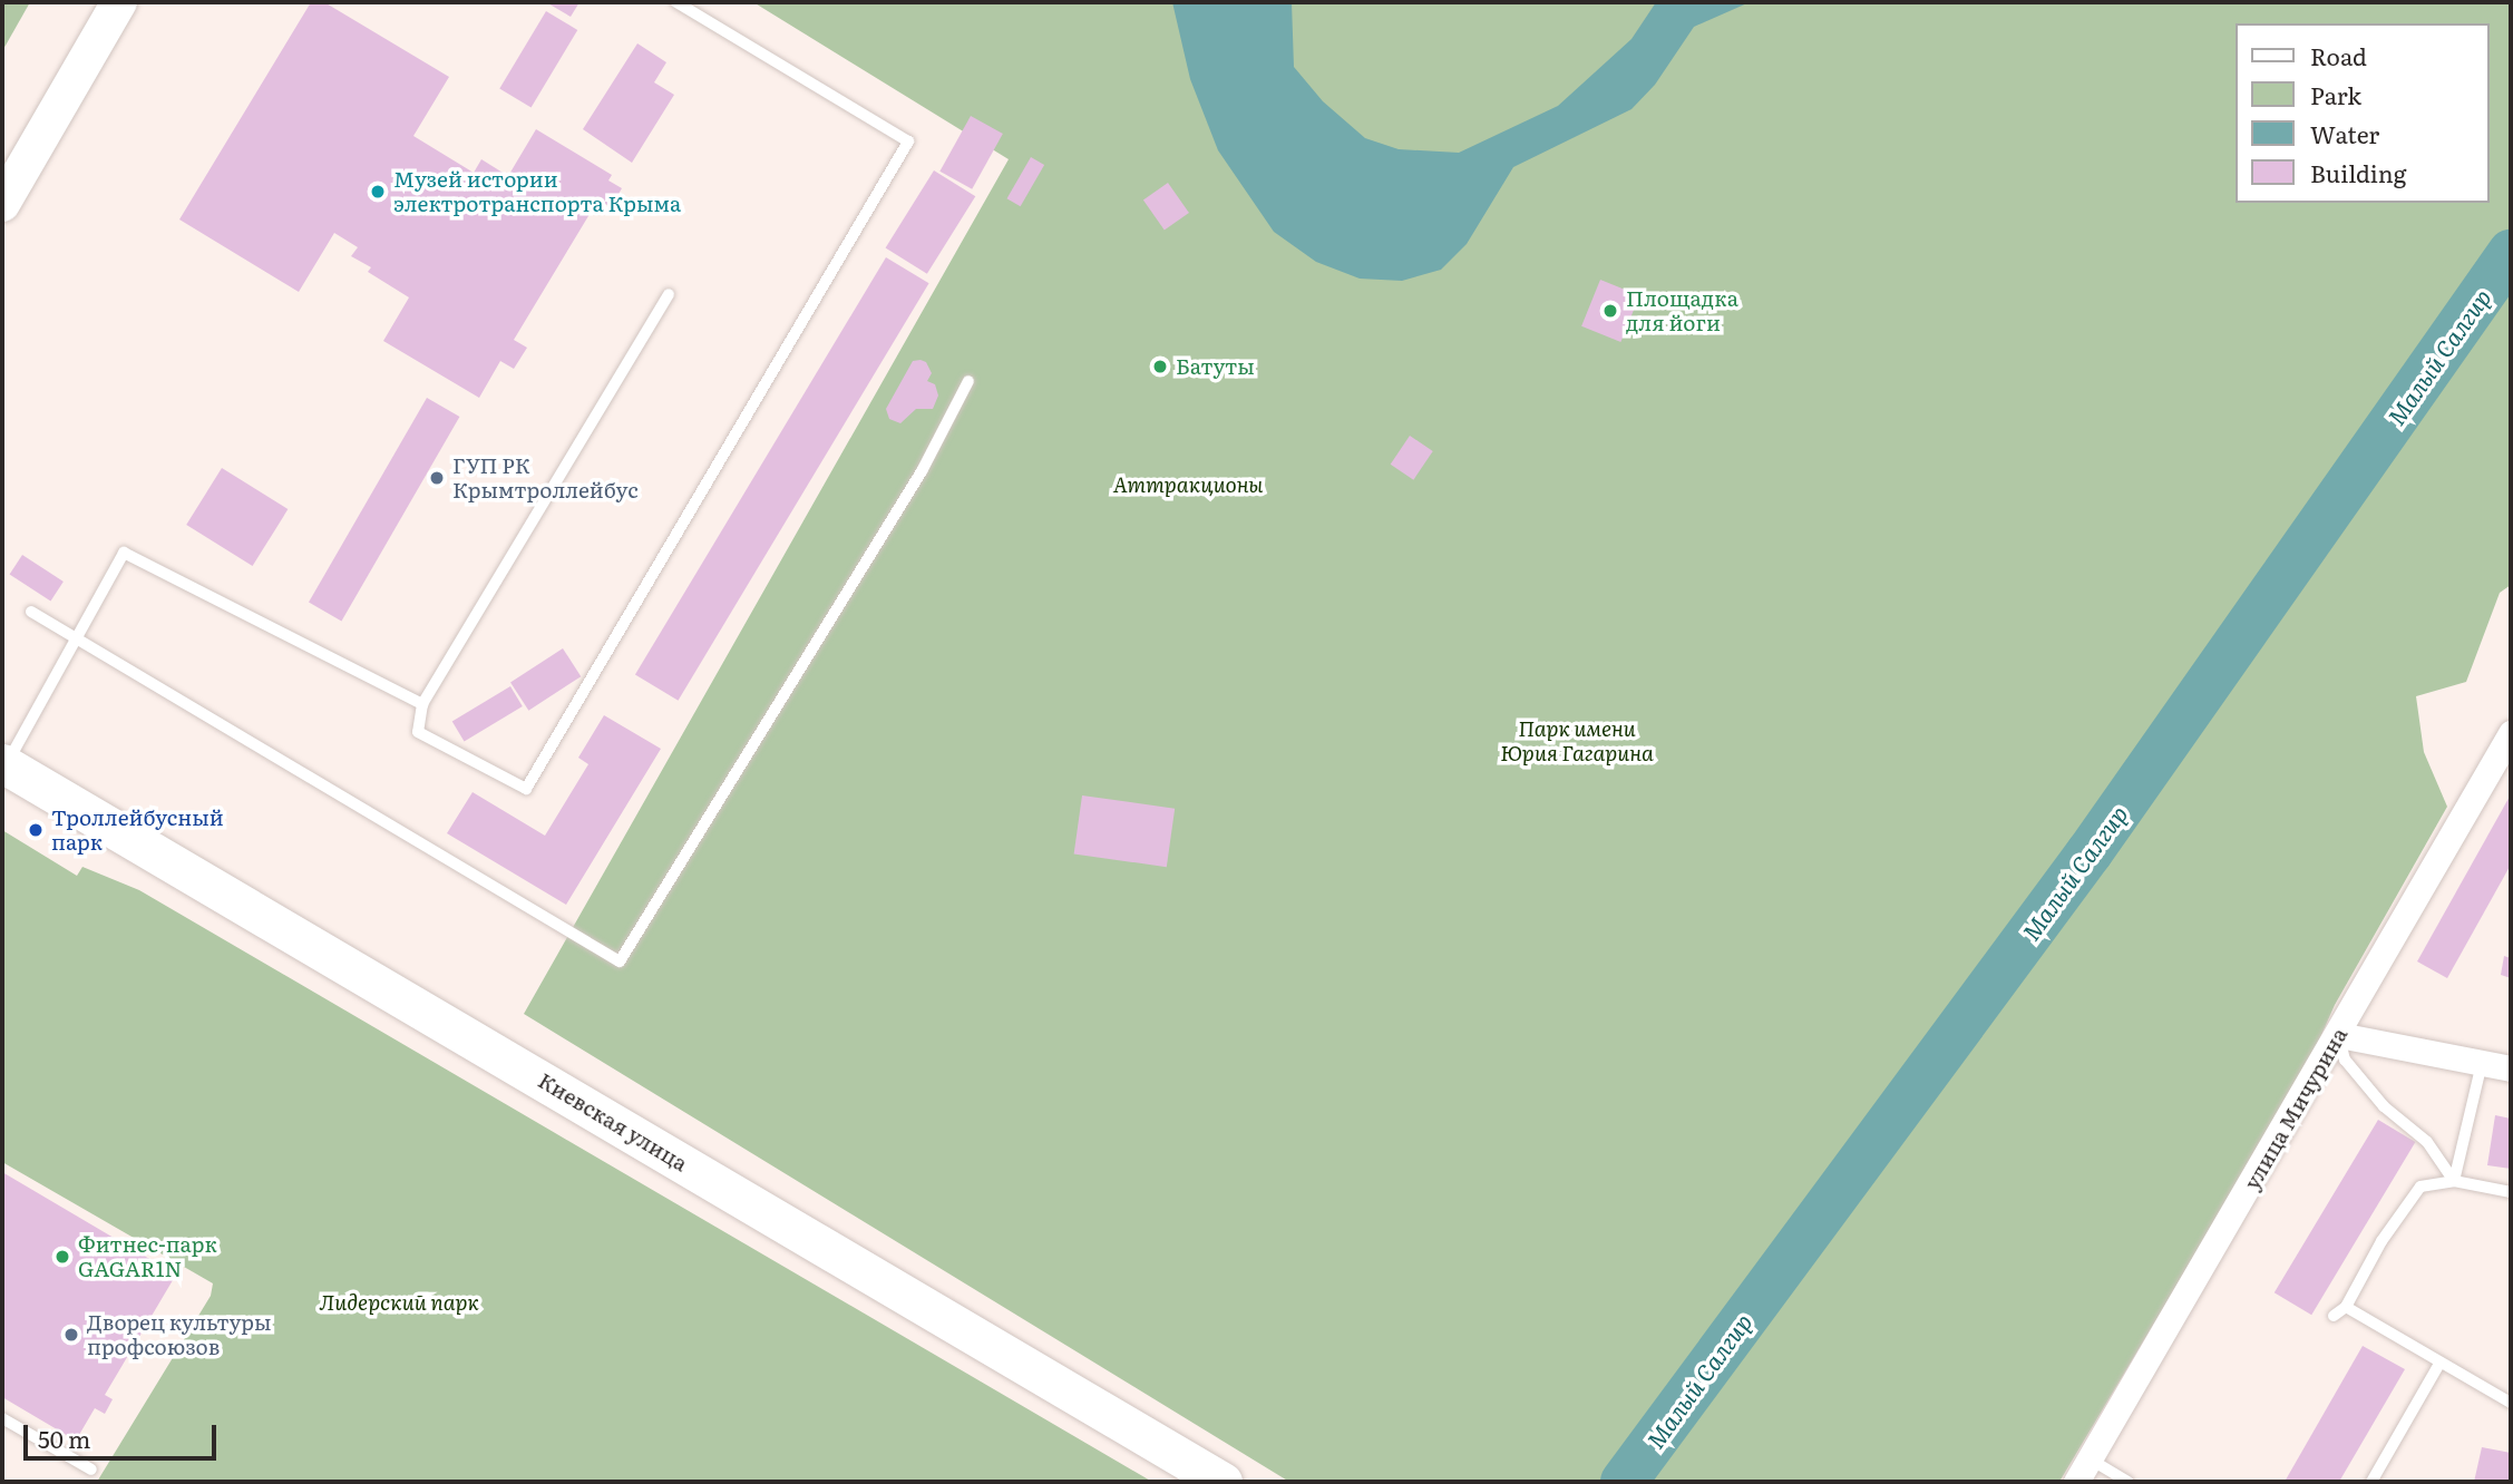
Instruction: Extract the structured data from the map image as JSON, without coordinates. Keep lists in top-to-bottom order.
{
  "streets": {
    "main road": ["Киевская улица"],
    "street": ["улица Мичурина"]
  },
  "water": ["Малый Салгир"],
  "parks": ["Аттракционы", "Парк имени Юрия Гагарина", "Лидерский парк"],
  "places": [
    "Музей истории электротранспорта Крыма",
    "Площадка для йоги",
    "Батуты",
    "ГУП РК Крымтроллейбус",
    "Троллейбусный парк",
    "Фитнес-парк GAGAR1N",
    "Дворец культуры профсоюзов"
  ],
  "legend": [
    "Road",
    "Park",
    "Water",
    "Building"
  ],
  "scale_bar": "50 m"
}
